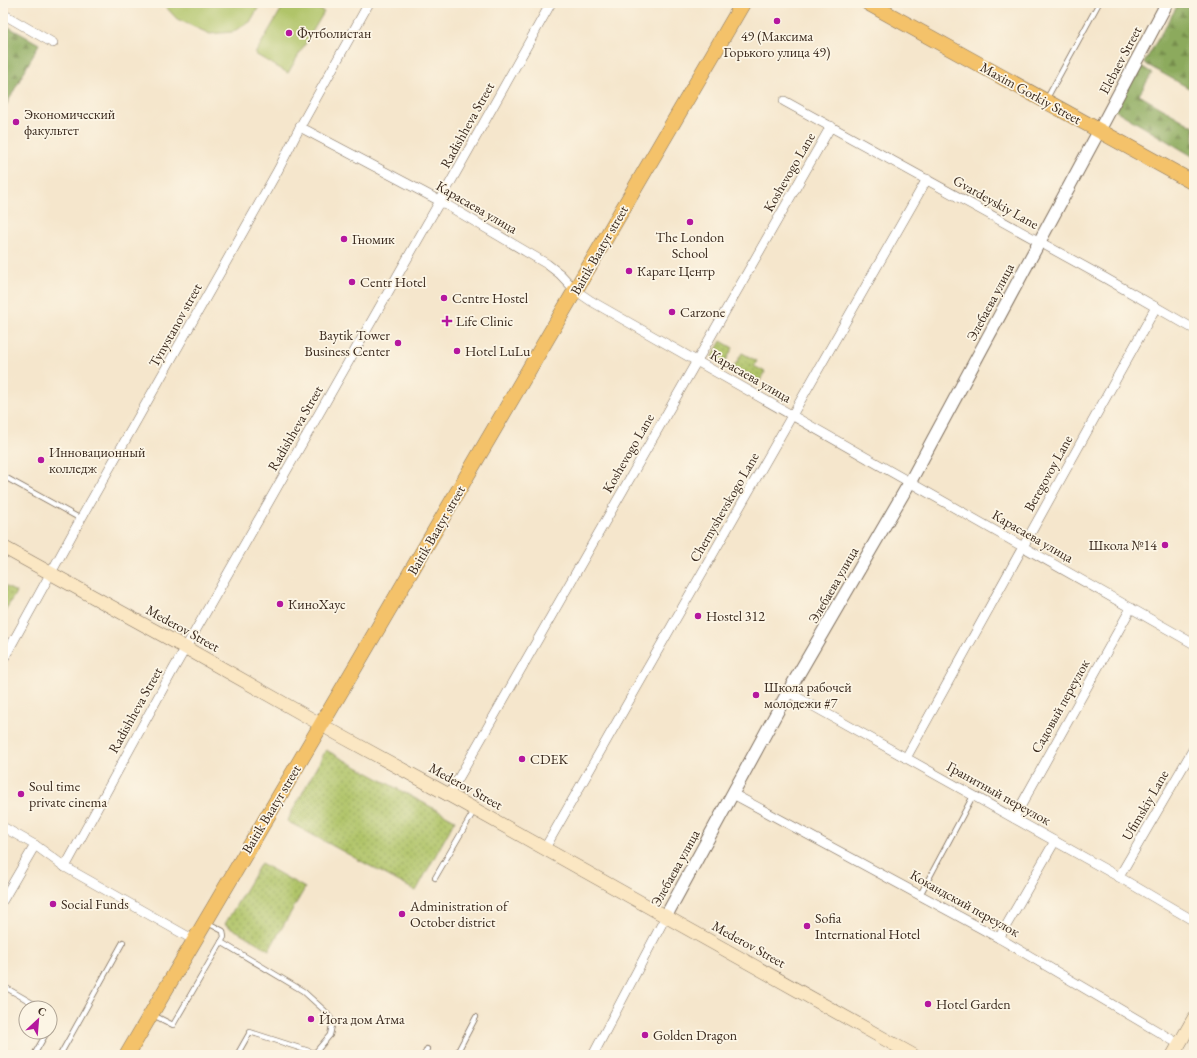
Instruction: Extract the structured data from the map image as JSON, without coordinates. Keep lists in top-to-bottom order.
{
  "streets": {
    "main road": ["Maxim Gorkiy Street", "Baitik Baatyr street", "Mederov Street"],
    "street": [
      "Elebaev Street",
      "Radishheva Street",
      "Koshevogo Lane",
      "Gvardeyskiy Lane",
      "Карасаева улица",
      "Элебаева улица",
      "Tynystanov street",
      "Beregovoy Lane",
      "Chernyshevskogo Lane",
      "Садовый переулок",
      "Гранитный переулок",
      "Ufimskiy Lane",
      "Кокандский переулок"
    ]
  },
  "crossings": [
    ["Elebaev Street", "Maxim Gorkiy Street"],
    ["Elebaev Street", "Элебаева улица"],
    ["Maxim Gorkiy Street", "Элебаева улица"],
    ["Radishheva Street", "Карасаева улица"],
    ["Radishheva Street", "Mederov Street"],
    ["Koshevogo Lane", "Gvardeyskiy Lane"],
    ["Koshevogo Lane", "Карасаева улица"],
    ["Koshevogo Lane", "Mederov Street"],
    ["Gvardeyskiy Lane", "Элебаева улица"],
    ["Gvardeyskiy Lane", "Beregovoy Lane"],
    ["Gvardeyskiy Lane", "Chernyshevskogo Lane"],
    ["Карасаева улица", "Baitik Baatyr street"],
    ["Карасаева улица", "Элебаева улица"],
    ["Карасаева улица", "Tynystanov street"],
    ["Карасаева улица", "Beregovoy Lane"],
    ["Карасаева улица", "Chernyshevskogo Lane"],
    ["Карасаева улица", "Садовый переулок"],
    ["Baitik Baatyr street", "Mederov Street"],
    ["Элебаева улица", "Mederov Street"],
    ["Элебаева улица", "Гранитный переулок"],
    ["Элебаева улица", "Кокандский переулок"],
    ["Tynystanov street", "Mederov Street"],
    ["Beregovoy Lane", "Гранитный переулок"],
    ["Chernyshevskogo Lane", "Mederov Street"],
    ["Садовый переулок", "Гранитный переулок"],
    ["Гранитный переулок", "Ufimskiy Lane"]
  ],
  "places": {
    "other": [
      "49 (Максима Горького улица 49)",
      "Футболистан",
      "Экономический факультет",
      "The London School",
      "Гномик",
      "Карате Центр",
      "Centr Hotel",
      "Centre Hostel",
      "Carzone",
      "Baytik Tower Business Center",
      "Hotel LuLu",
      "Инновационный колледж",
      "Школа №14",
      "КиноХаус",
      "Hostel 312",
      "Школа рабочей молодежи #7",
      "CDEK",
      "Soul time private cinema",
      "Social Funds",
      "Administration of October district",
      "Sofia International Hotel",
      "Hotel Garden",
      "Йога дом Атма",
      "Golden Dragon"
    ],
    "health": ["Life Clinic"]
  },
  "north": "top right"
}
